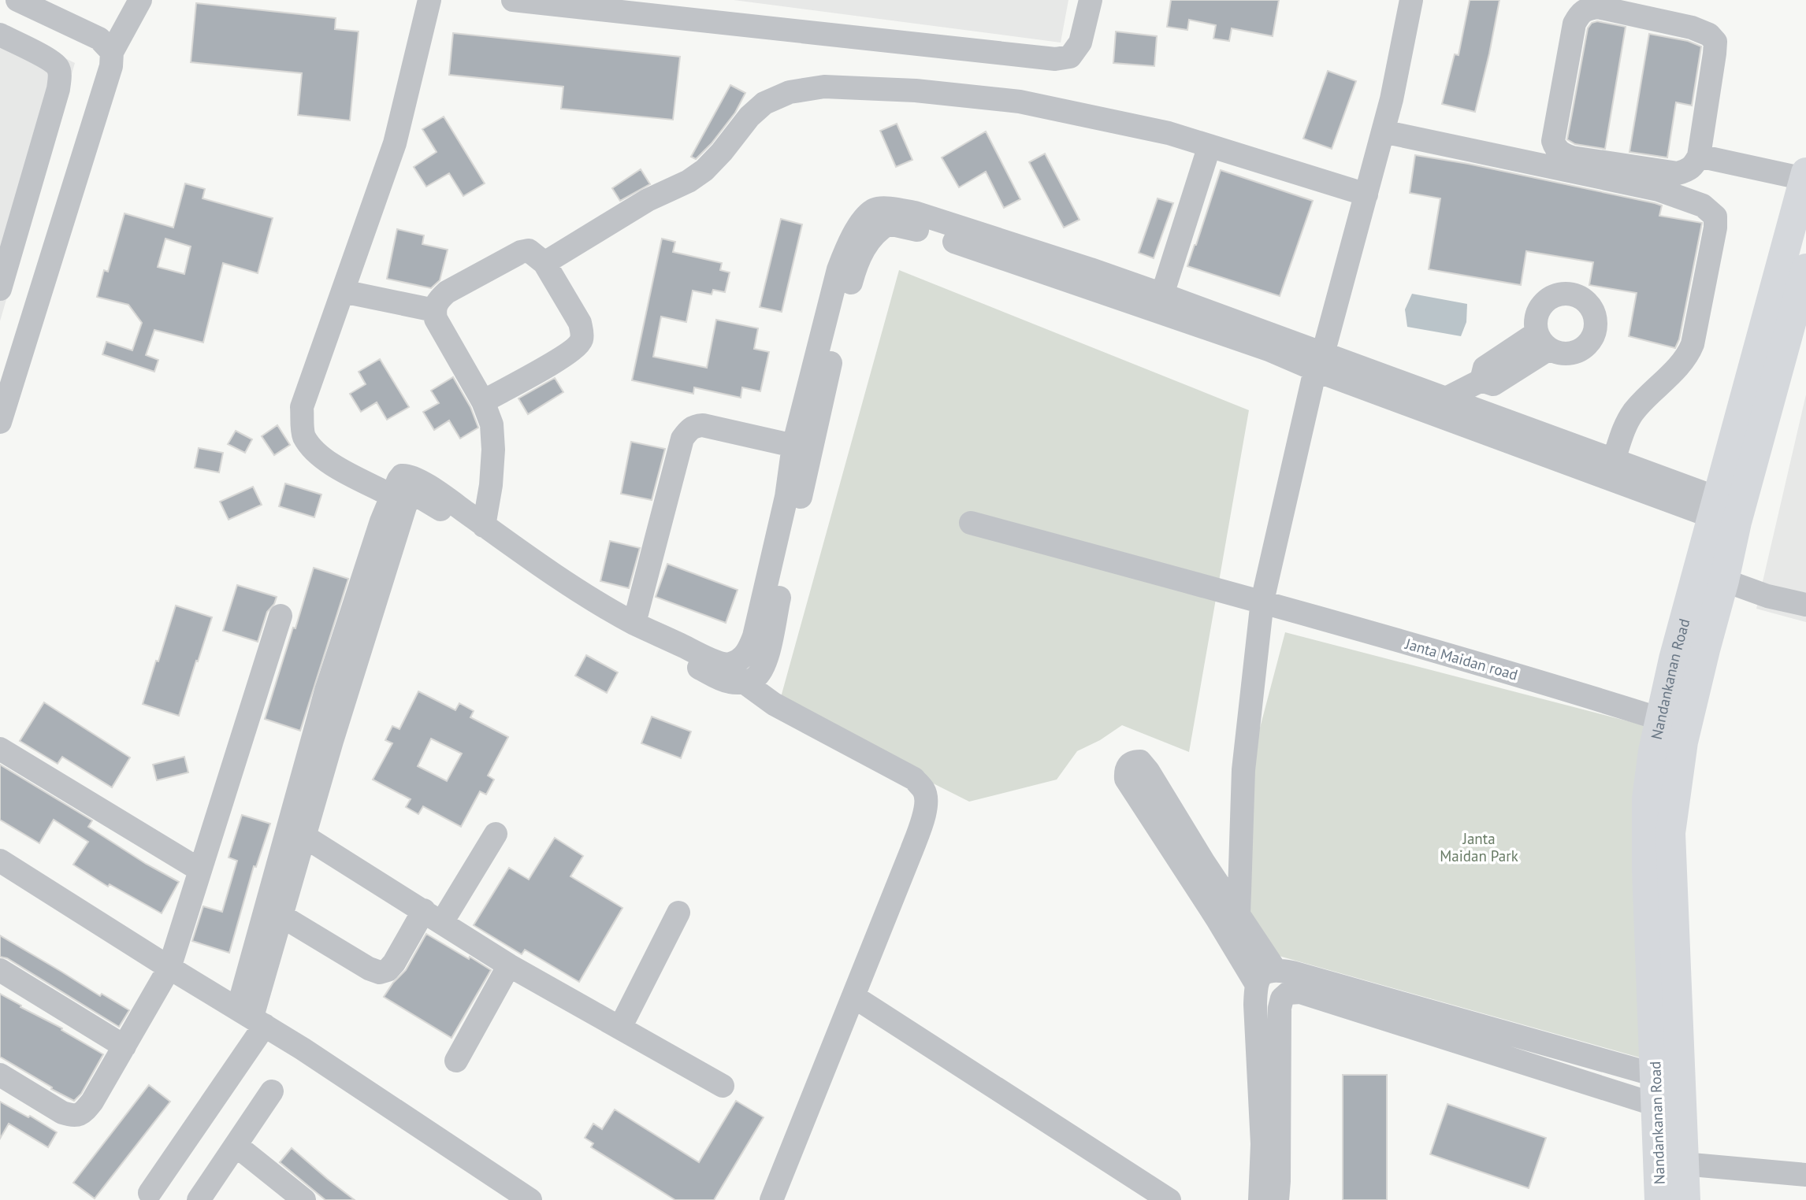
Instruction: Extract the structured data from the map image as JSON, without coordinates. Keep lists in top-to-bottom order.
{
  "streets": {
    "main road": ["Nandankanan Road"],
    "street": ["Janta Maidan road"]
  },
  "crossings": [
    ["Janta Maidan road", "Nandankanan Road"]
  ],
  "parks": ["Janta Maidan Park"]
}
